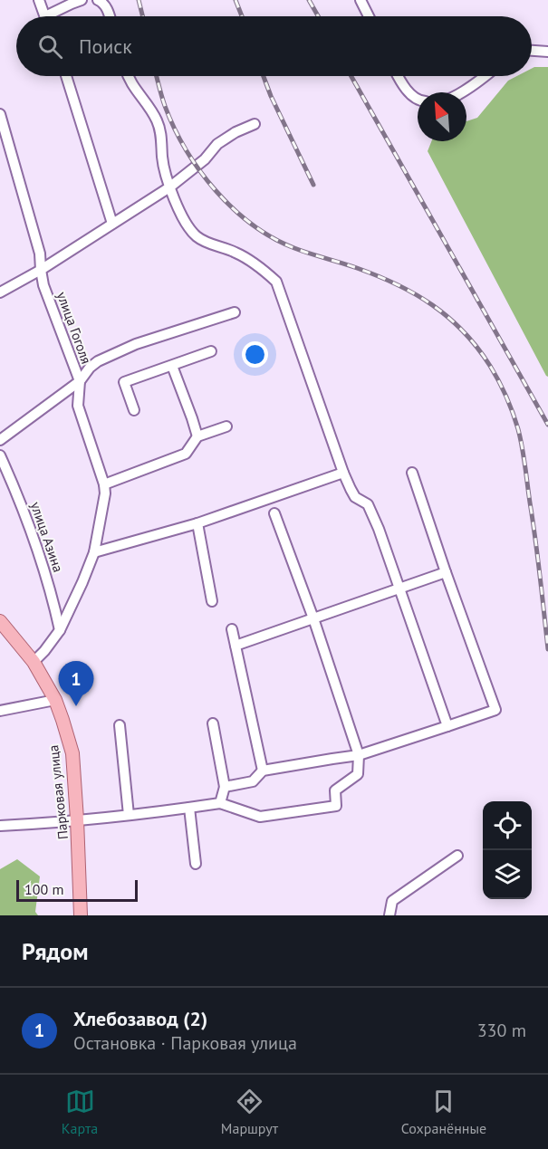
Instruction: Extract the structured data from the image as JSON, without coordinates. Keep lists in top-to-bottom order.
{
  "streets": {
    "main road": ["Парковая улица"],
    "street": ["улица Гоголя", "улица Азина"]
  },
  "crossings": [
    ["улица Гоголя", "улица Азина"],
    ["улица Гоголя", "Парковая улица"]
  ],
  "scale_bar": "100 m",
  "north": "top left",
  "page": {
    "search": "Поиск",
    "pins": "1",
    "scale": "100 m",
    "heading": "Рядом",
    "list": [
      {
        "mark": "1",
        "name": "Хлебозавод (2)",
        "note": "Остановка · Парковая улица",
        "value": "330 m"
      }
    ],
    "nav": ["Карта", "Маршрут", "Сохранённые"]
  }
}
